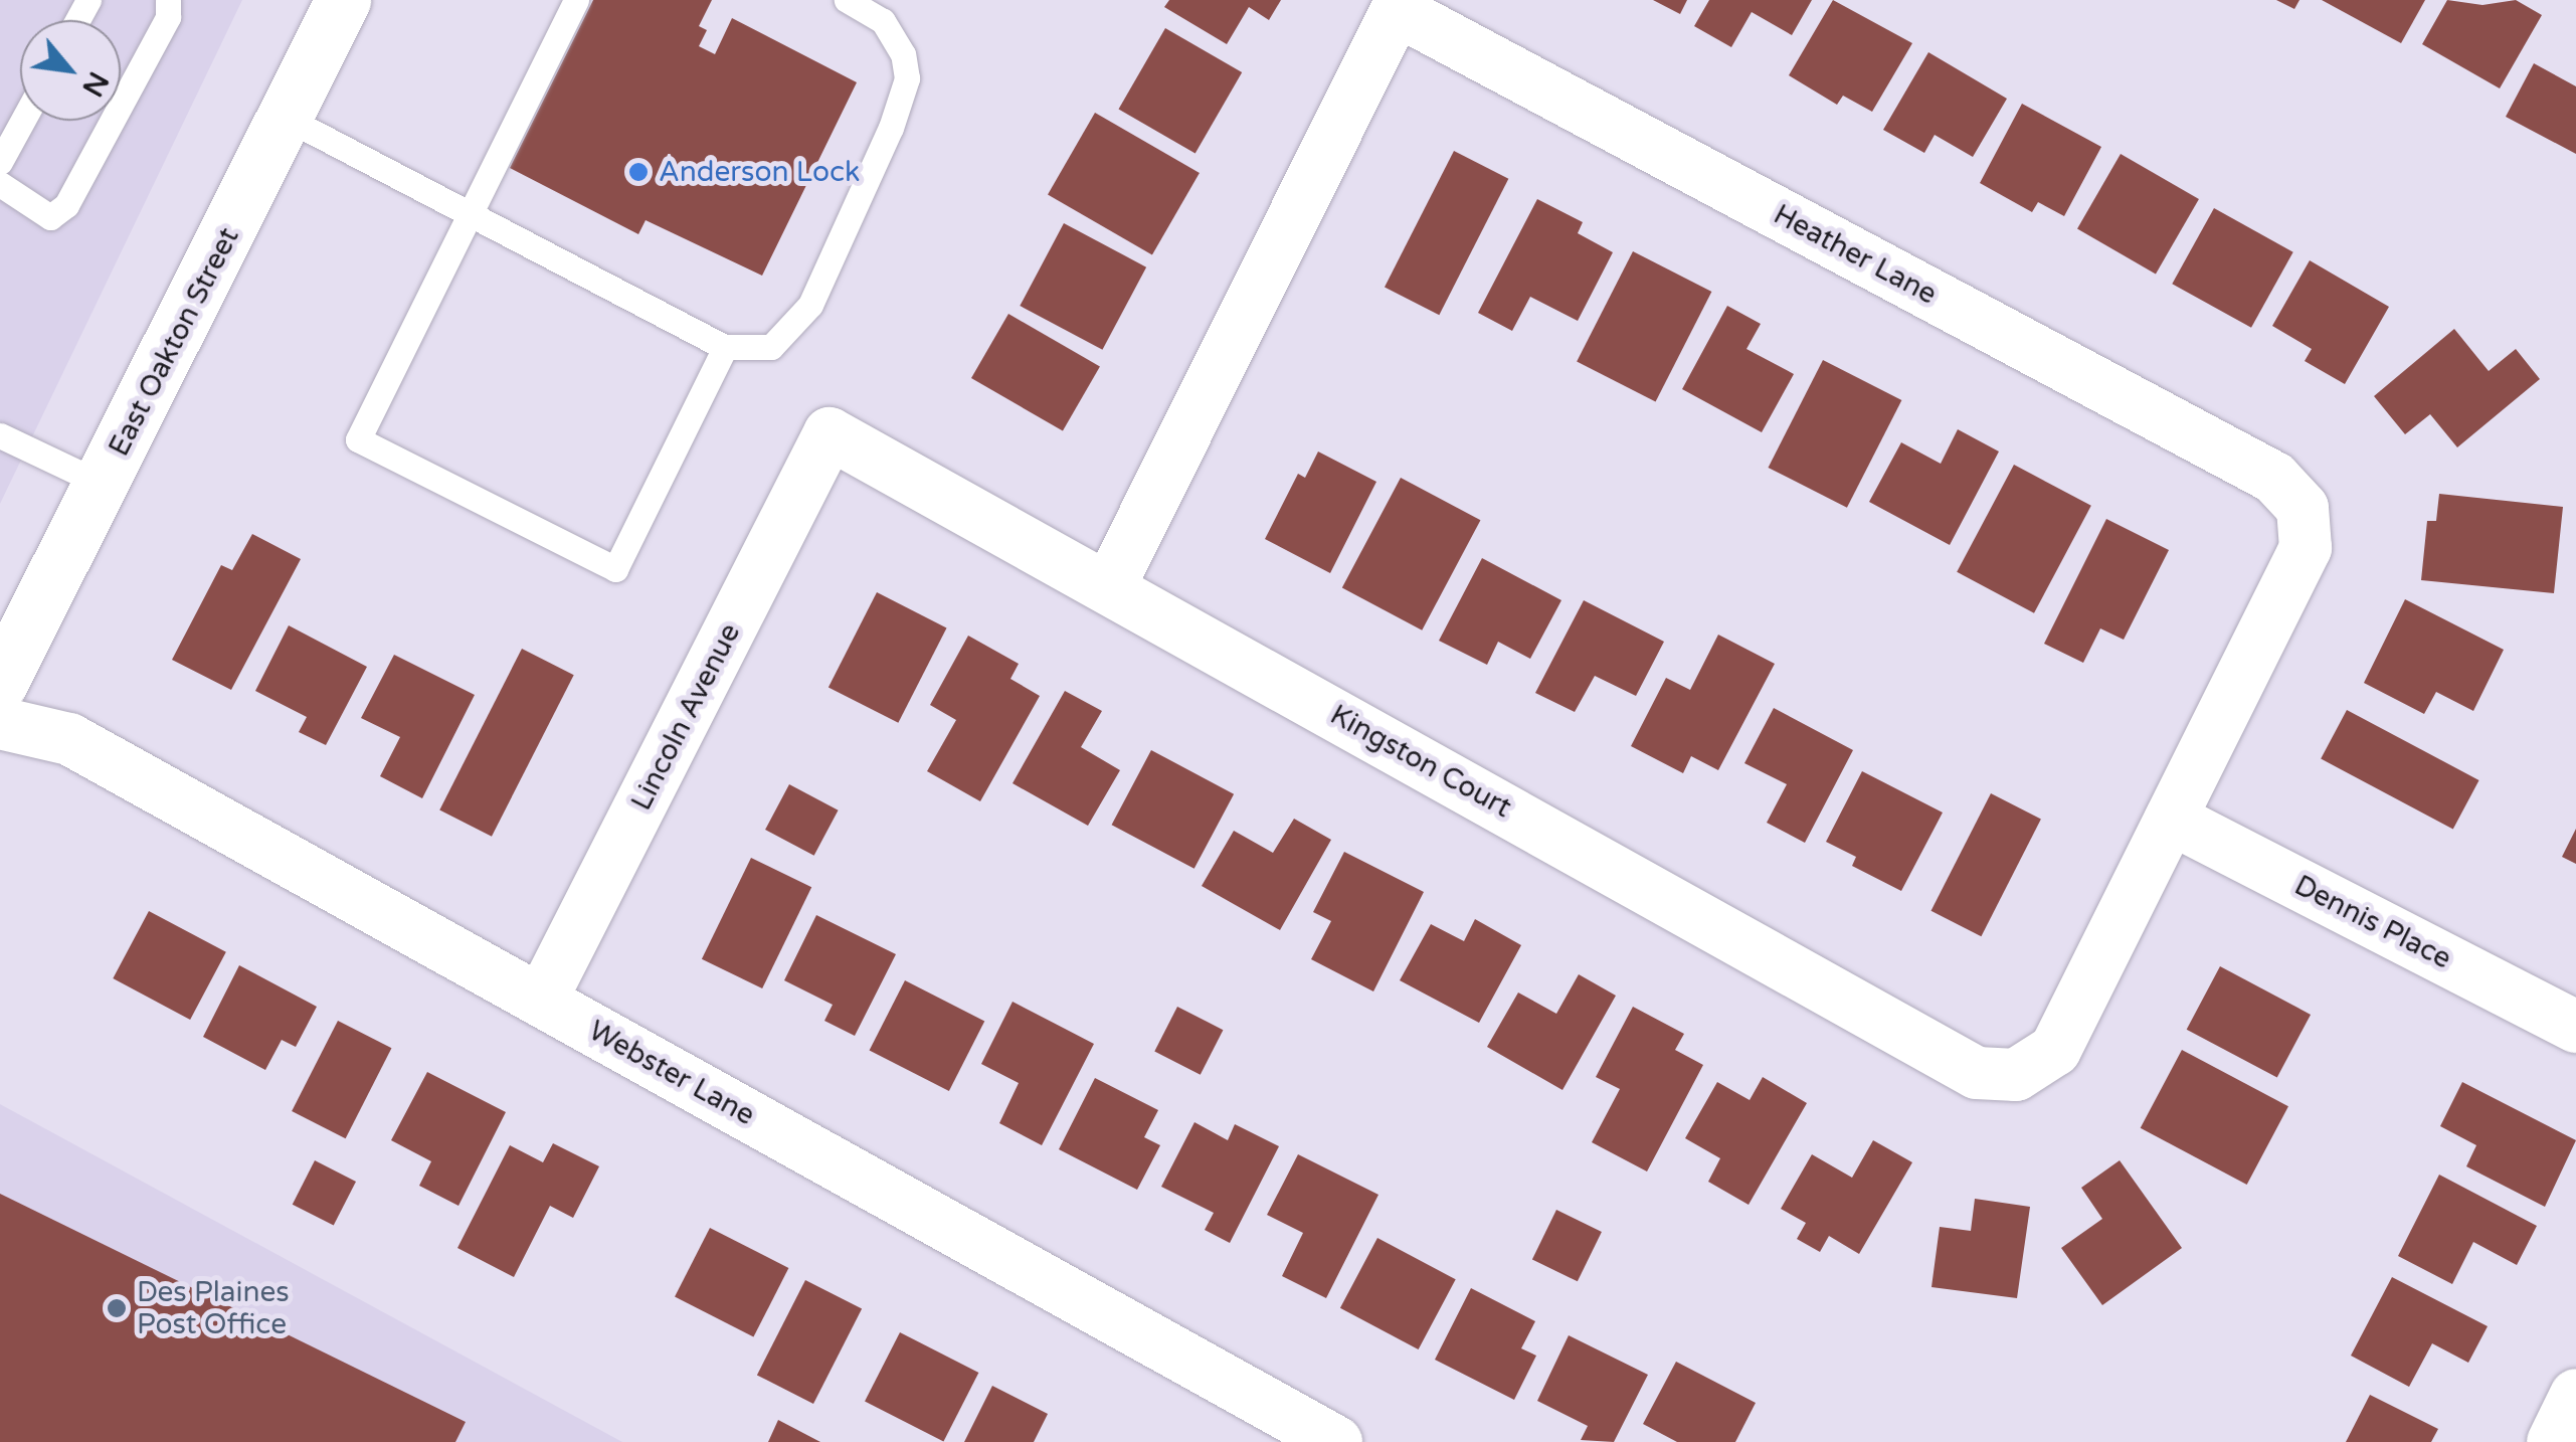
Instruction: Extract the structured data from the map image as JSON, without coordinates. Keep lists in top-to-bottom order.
{
  "streets": {
    "main road": ["East Oakton Street"],
    "street": [
      "Heather Lane",
      "Lincoln Avenue",
      "Kingston Court",
      "Dennis Place",
      "Webster Lane"
    ]
  },
  "crossings": [
    ["Heather Lane", "Kingston Court"],
    ["Heather Lane", "Dennis Place"],
    ["Lincoln Avenue", "Kingston Court"],
    ["Lincoln Avenue", "Webster Lane"]
  ],
  "places": ["Anderson Lock", "Des Plaines Post Office"],
  "north": "bottom right"
}
